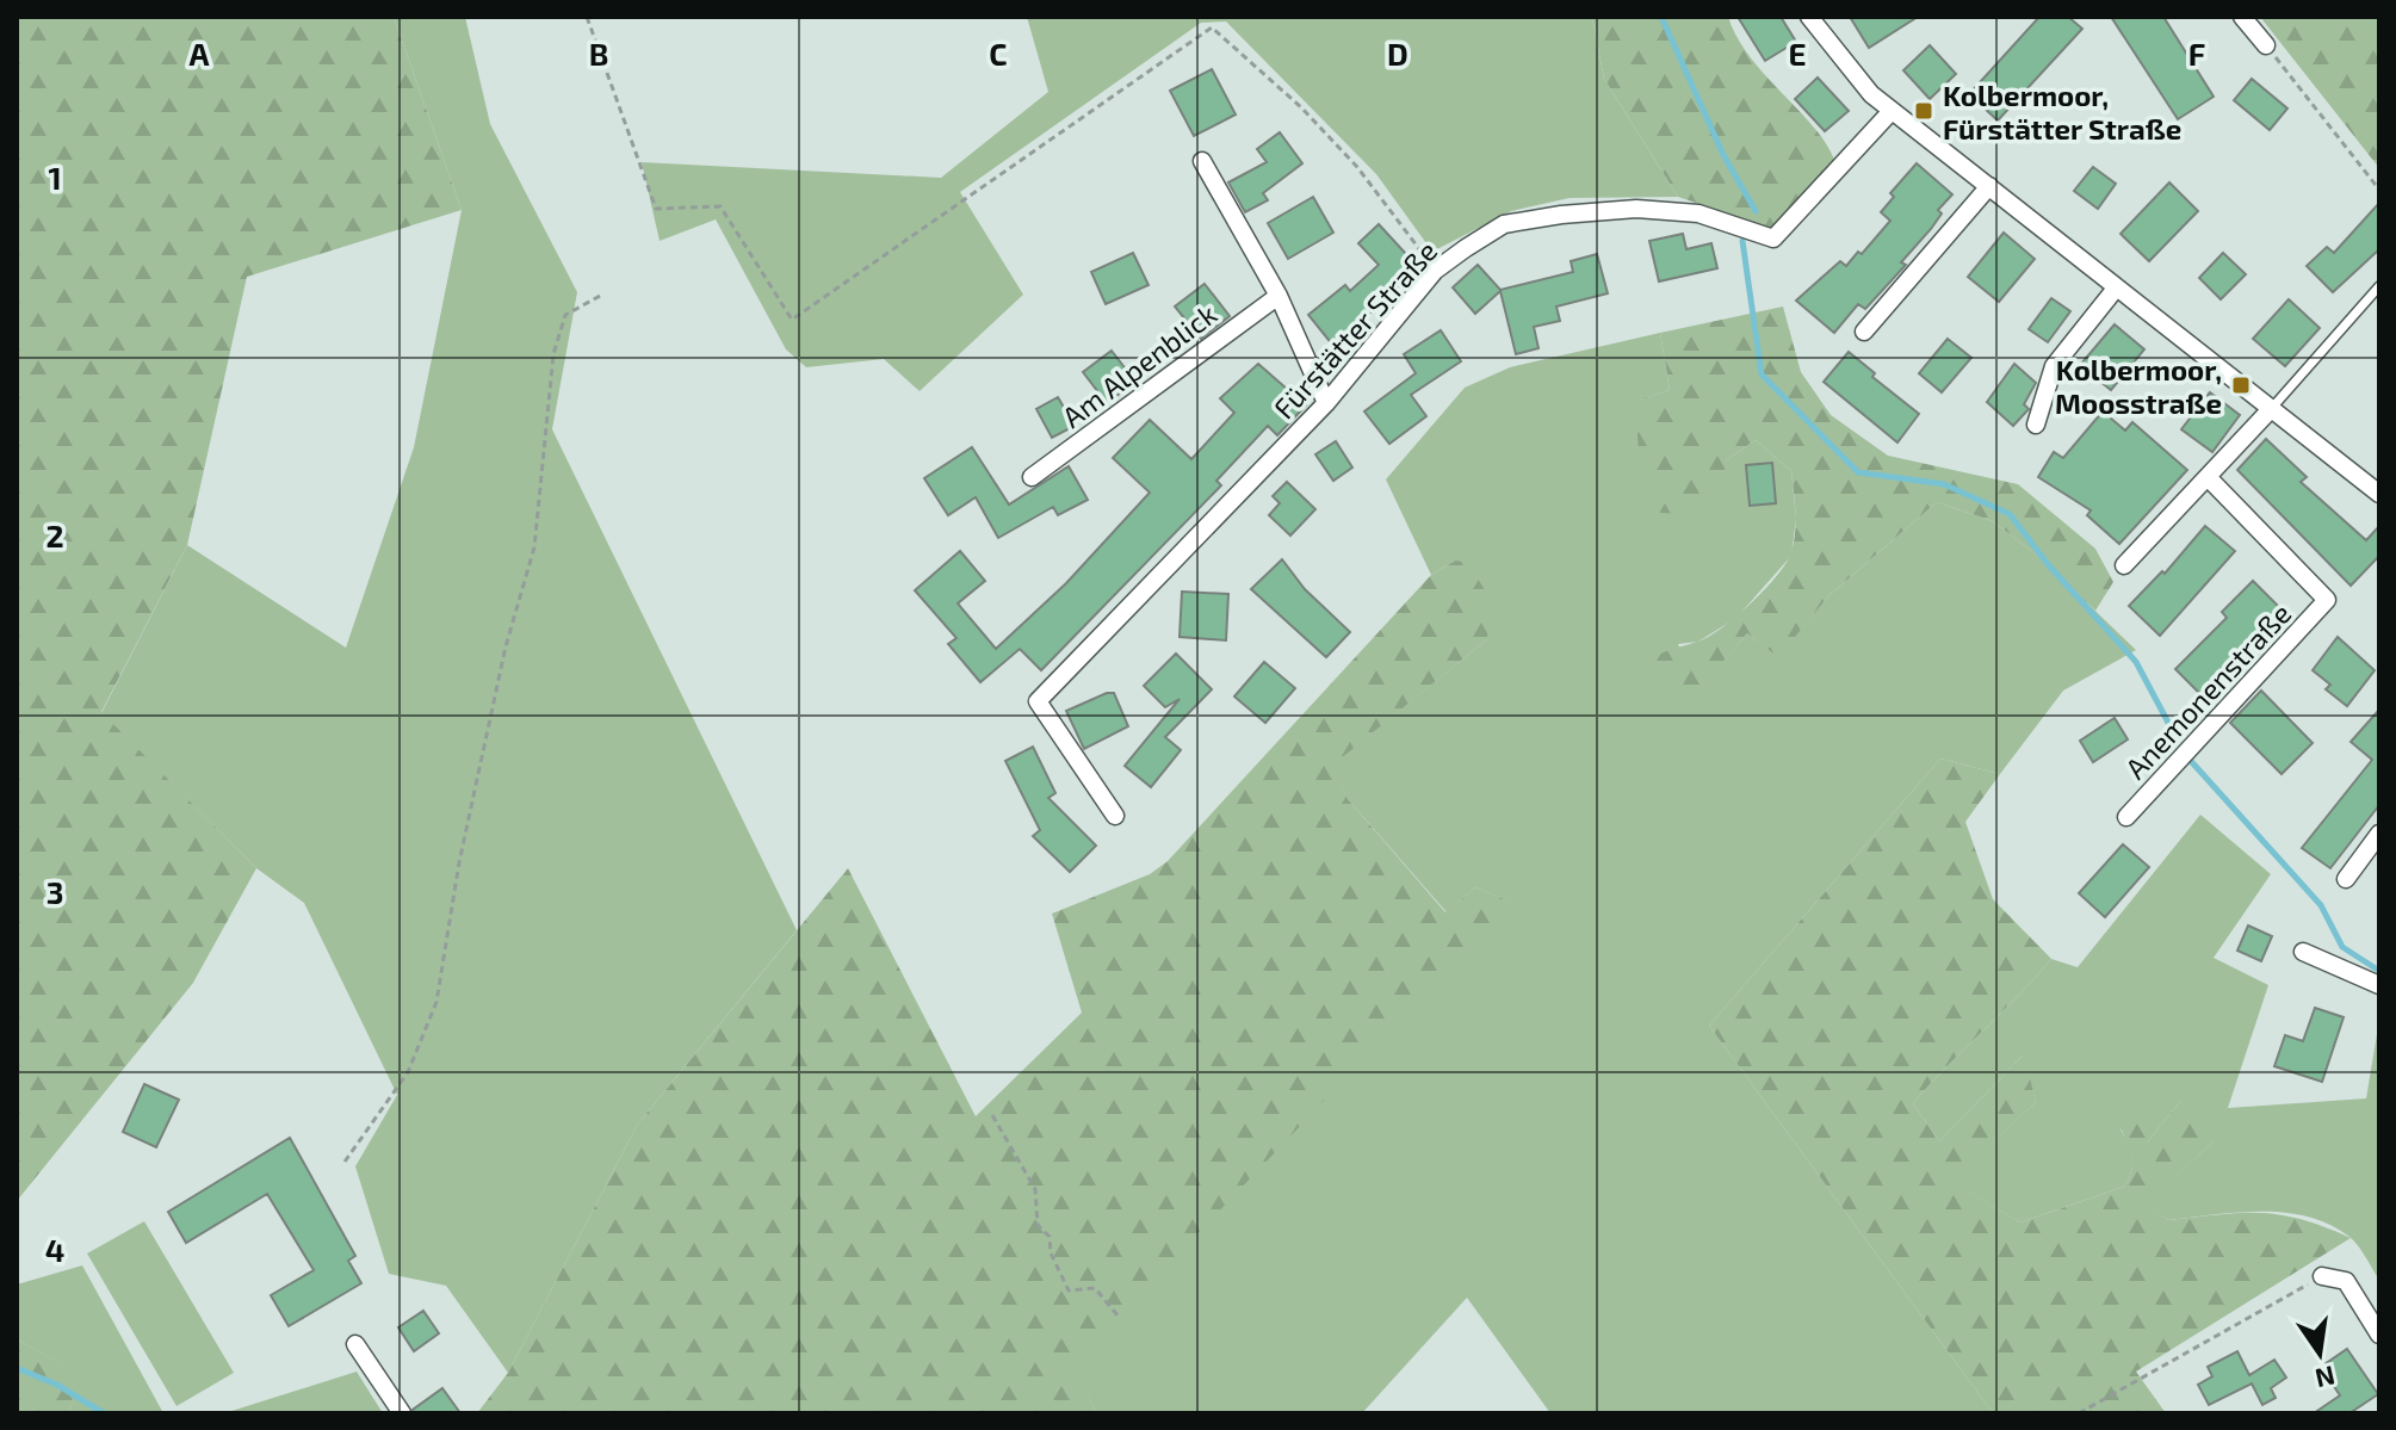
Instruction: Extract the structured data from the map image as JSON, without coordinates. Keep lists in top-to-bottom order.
{
  "streets": {
    "street": ["Fürstätter Straße", "Am Alpenblick", "Anemonenstraße"]
  },
  "places": {
    "transit": ["Kolbermoor, Fürstätter Straße", "Kolbermoor, Moosstraße"]
  },
  "north": "bottom",
  "grid": {
    "columns": [
      "A",
      "B",
      "C",
      "D",
      "E",
      "F"
    ],
    "rows": [
      "1",
      "2",
      "3",
      "4"
    ]
  }
}
